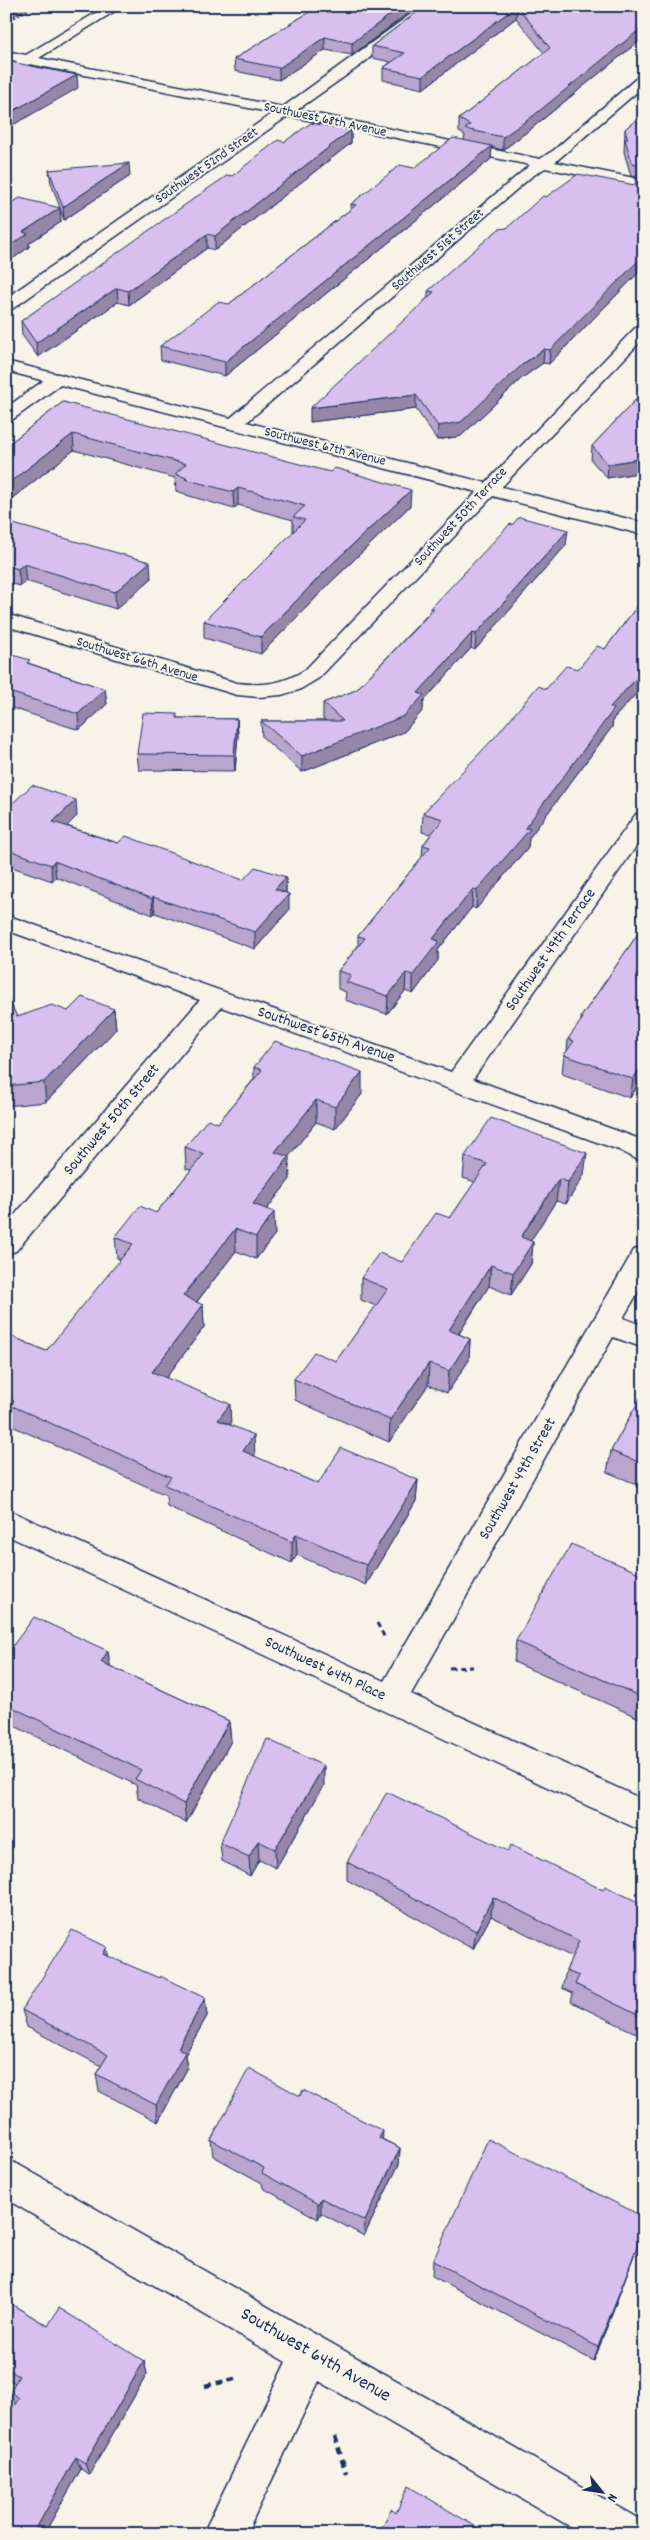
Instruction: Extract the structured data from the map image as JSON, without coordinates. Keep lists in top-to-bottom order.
{
  "streets": {
    "street": [
      "Southwest 68th Avenue",
      "Southwest 52nd Street",
      "Southwest 51st Street",
      "Southwest 67th Avenue",
      "Southwest 50th Terrace",
      "Southwest 66th Avenue",
      "Southwest 49th Terrace",
      "Southwest 65th Avenue",
      "Southwest 50th Street",
      "Southwest 49th Street",
      "Southwest 64th Place",
      "Southwest 64th Avenue"
    ]
  },
  "crossings": [
    ["Southwest 68th Avenue", "Southwest 52nd Street"],
    ["Southwest 68th Avenue", "Southwest 51st Street"],
    ["Southwest 51st Street", "Southwest 67th Avenue"],
    ["Southwest 67th Avenue", "Southwest 50th Terrace"],
    ["Southwest 50th Terrace", "Southwest 66th Avenue"],
    ["Southwest 49th Terrace", "Southwest 65th Avenue"],
    ["Southwest 65th Avenue", "Southwest 50th Street"],
    ["Southwest 49th Street", "Southwest 64th Place"]
  ],
  "north": "bottom right"
}
